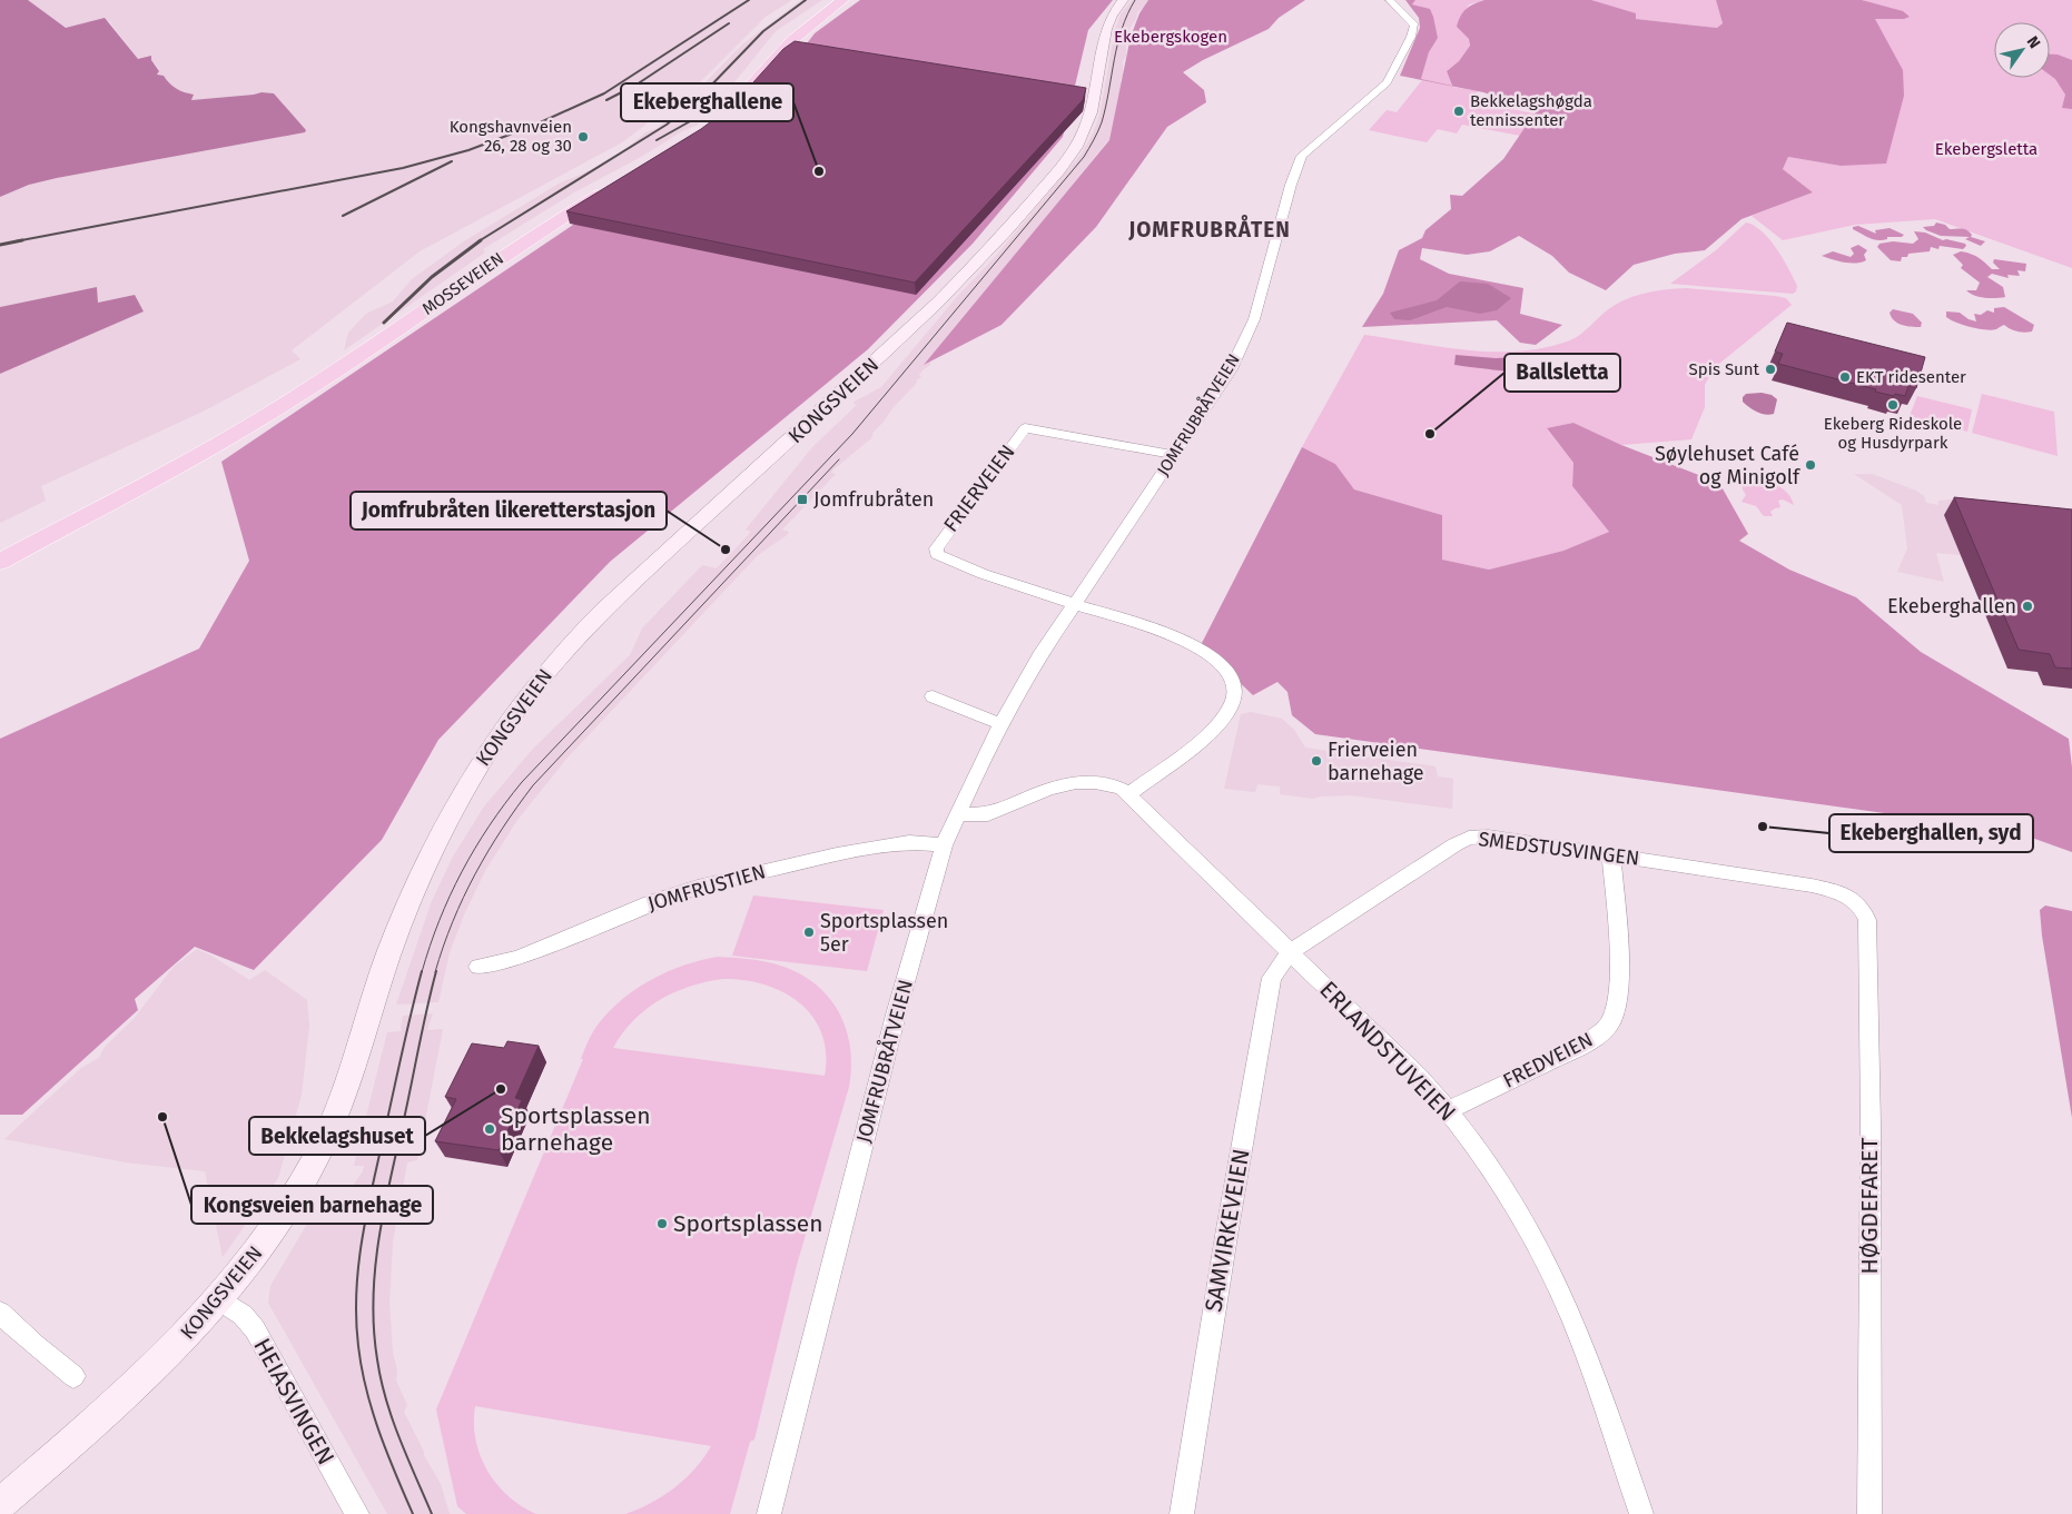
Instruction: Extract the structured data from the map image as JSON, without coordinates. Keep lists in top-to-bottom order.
{
  "streets": {
    "highway": ["MOSSEVEIEN"],
    "main road": ["KONGSVEIEN"],
    "street": [
      "JOMFRUBRÅTVEIEN",
      "FRIERVEIEN",
      "SMEDSTUSVINGEN",
      "JOMFRUSTIEN",
      "ERLANDSTUVEIEN",
      "FREDVEIEN",
      "HØGDEFARET",
      "SAMVIRKEVEIEN",
      "HEIASVINGEN"
    ]
  },
  "crossings": [
    ["KONGSVEIEN", "HEIASVINGEN"],
    ["JOMFRUBRÅTVEIEN", "FRIERVEIEN"],
    ["JOMFRUBRÅTVEIEN", "JOMFRUSTIEN"],
    ["SMEDSTUSVINGEN", "ERLANDSTUVEIEN"],
    ["SMEDSTUSVINGEN", "FREDVEIEN"],
    ["SMEDSTUSVINGEN", "HØGDEFARET"],
    ["SMEDSTUSVINGEN", "SAMVIRKEVEIEN"],
    ["ERLANDSTUVEIEN", "FREDVEIEN"],
    ["ERLANDSTUVEIEN", "SAMVIRKEVEIEN"]
  ],
  "districts": ["JOMFRUBRÅTEN"],
  "parks": ["Ekebergskogen", "Ekebergsletta"],
  "places": {
    "other": [
      "Bekkelagshøgda tennissenter",
      "Kongshavnveien 26, 28 og 30",
      "Ekeberghallene",
      "Spis Sunt",
      "EKT ridesenter",
      "Ekeberg Rideskole og Husdyrpark",
      "Ballsletta",
      "Søylehuset Café og Minigolf",
      "Jomfrubråten likeretterstasjon",
      "Ekeberghallen",
      "Frierveien barnehage",
      "Ekeberghallen, syd",
      "Sportsplassen 5er",
      "Bekkelagshuset",
      "Kongsveien barnehage",
      "Sportsplassen barnehage",
      "Sportsplassen"
    ],
    "transit": ["Jomfrubråten"]
  },
  "north": "top right"
}
